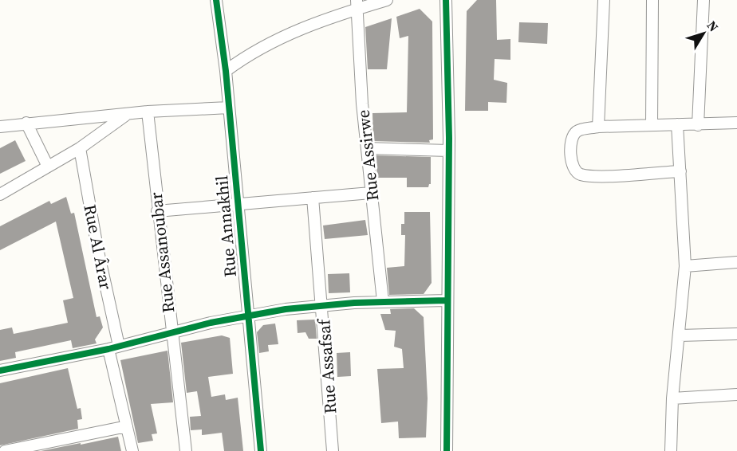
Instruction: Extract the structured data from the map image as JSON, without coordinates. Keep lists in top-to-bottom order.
{
  "streets": {
    "street": [
      "Rue Assirwe",
      "Rue Annakhil",
      "Rue Al Ârar",
      "Rue Assanoubar",
      "Rue Assafsaf"
    ]
  },
  "north": "top right"
}
